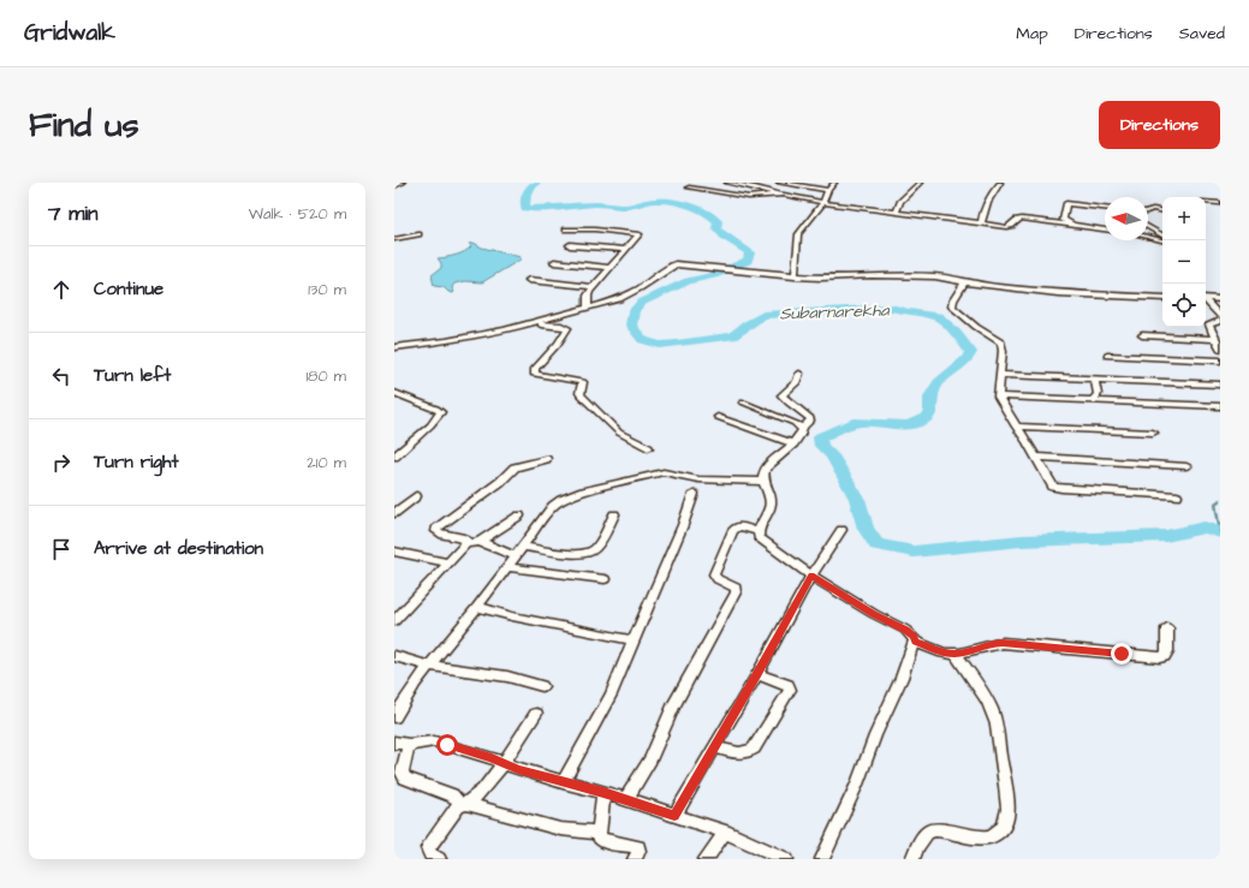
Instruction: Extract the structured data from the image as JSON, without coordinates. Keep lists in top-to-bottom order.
{
  "water": ["Subarnarekha"],
  "north": "left",
  "page": {
    "header": "Gridwalk",
    "nav": ["Map", "Directions", "Saved"],
    "buttons": "Directions",
    "title": "Find us",
    "heading": ["7 min", "Walk · 520 m"],
    "map_buttons": ["+", "−"],
    "list": [
      ["Continue", "130 m"],
      ["Turn left", "180 m"],
      ["Turn right", "210 m"],
      "Arrive at destination"
    ]
  }
}
